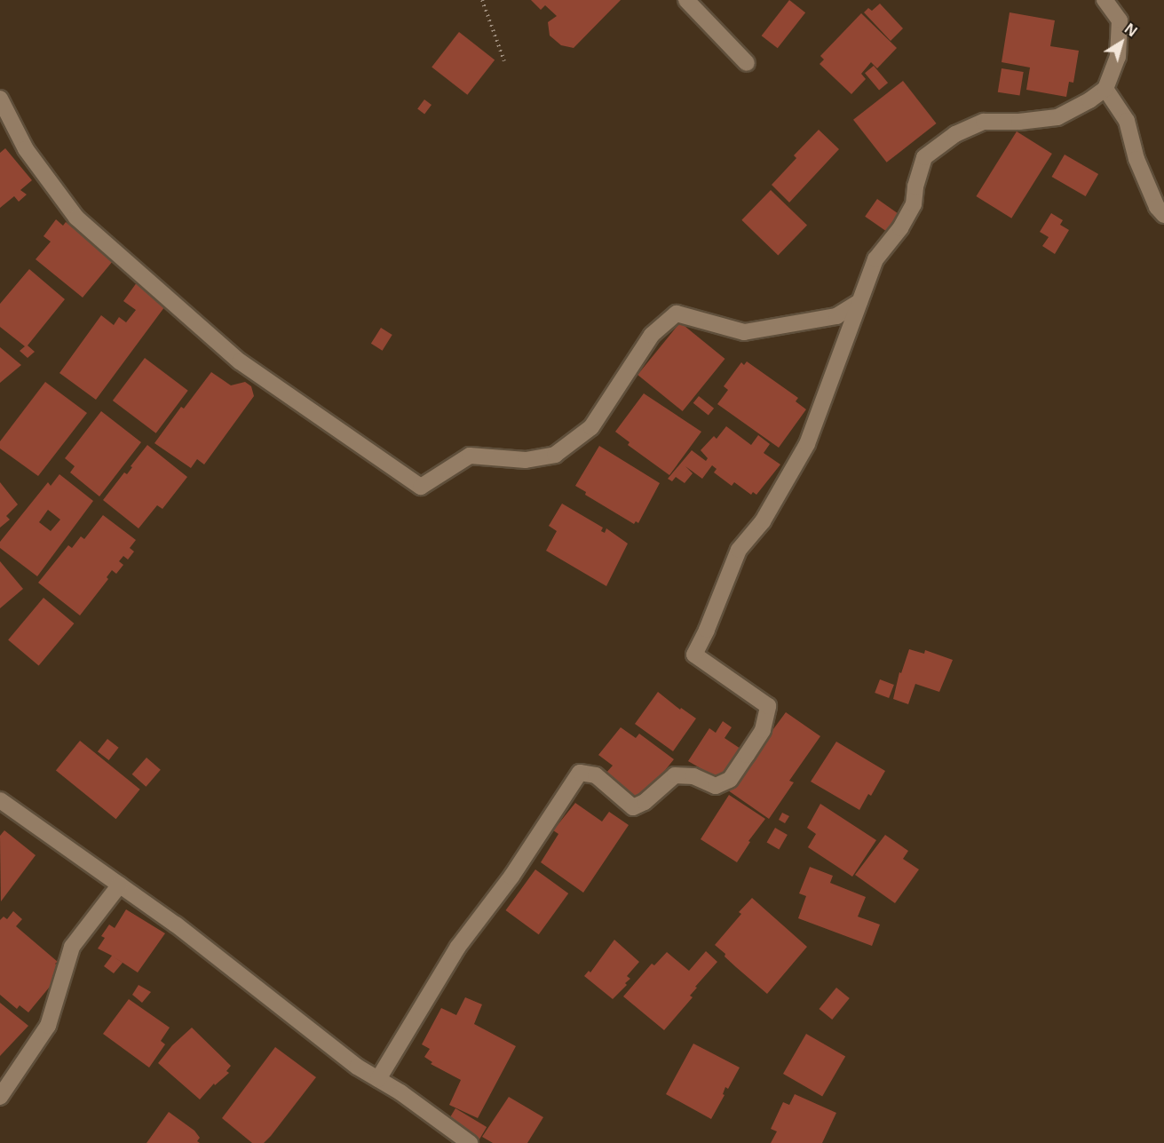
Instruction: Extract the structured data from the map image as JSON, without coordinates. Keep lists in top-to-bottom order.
{
  "north": "top right"
}
